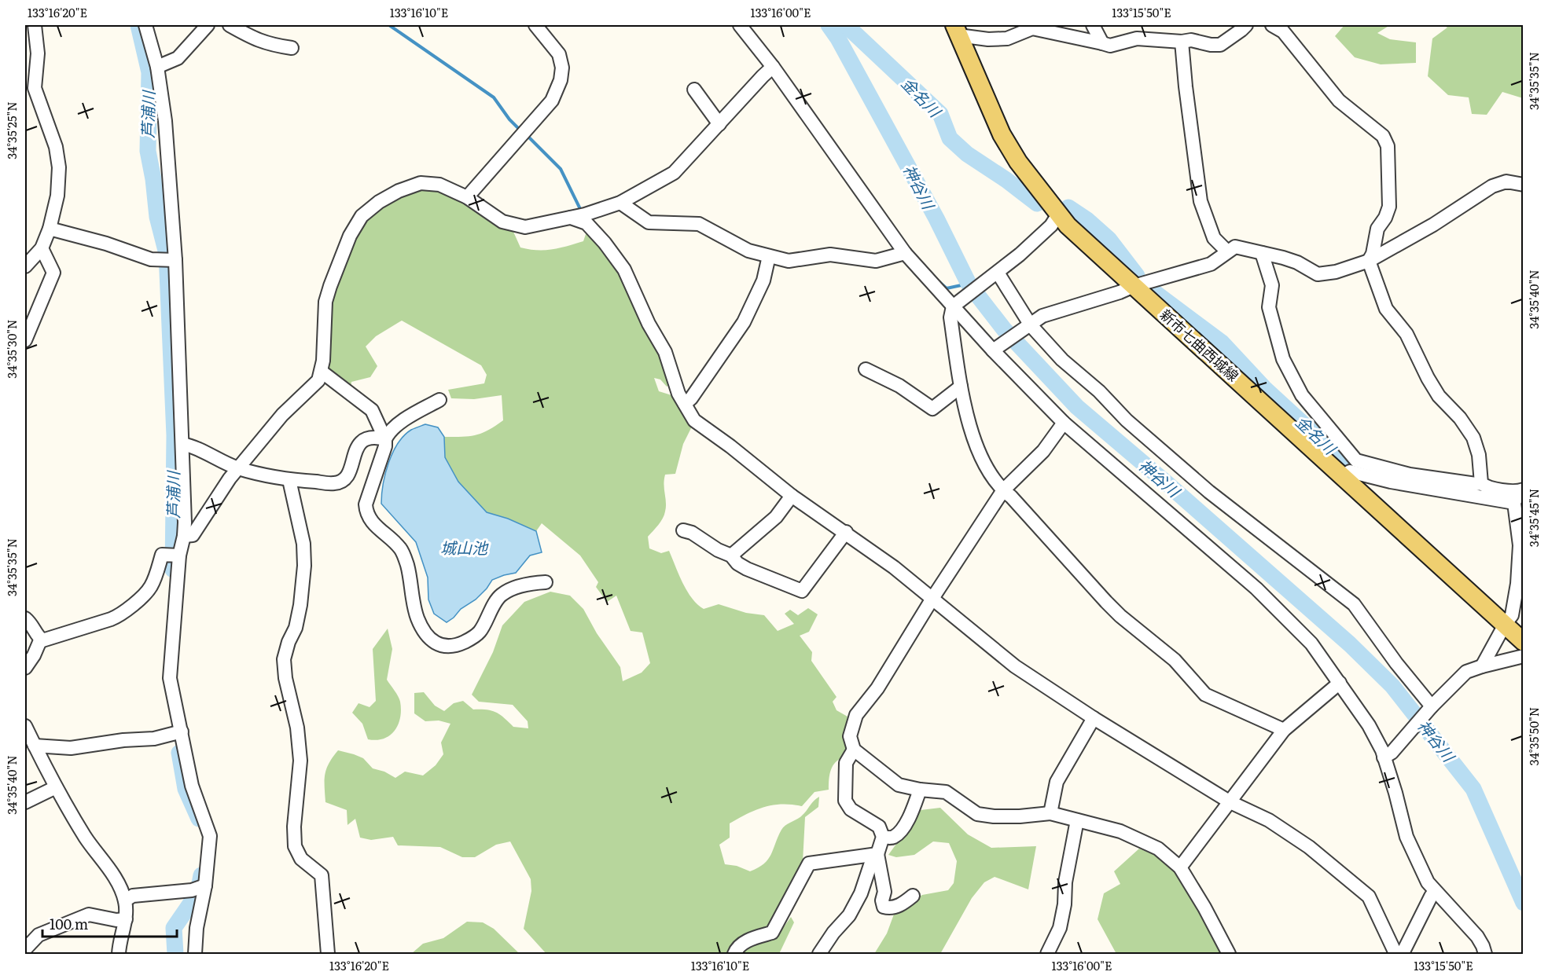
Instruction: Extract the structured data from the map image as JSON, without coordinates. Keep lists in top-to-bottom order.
{
  "streets": {
    "main road": ["新市七曲西城線"]
  },
  "water": [
    "金名川",
    "芦浦川",
    "神谷川",
    "城山池"
  ],
  "scale_bar": "100 m",
  "coordinates": [
    "133°16'20\"E",
    "133°16'10\"E",
    "133°16'00\"E",
    "133°15'50\"E",
    "34°35'35\"N",
    "34°35'25\"N",
    "34°35'40\"N",
    "34°35'30\"N",
    "34°35'45\"N",
    "34°35'50\"N"
  ]
}
